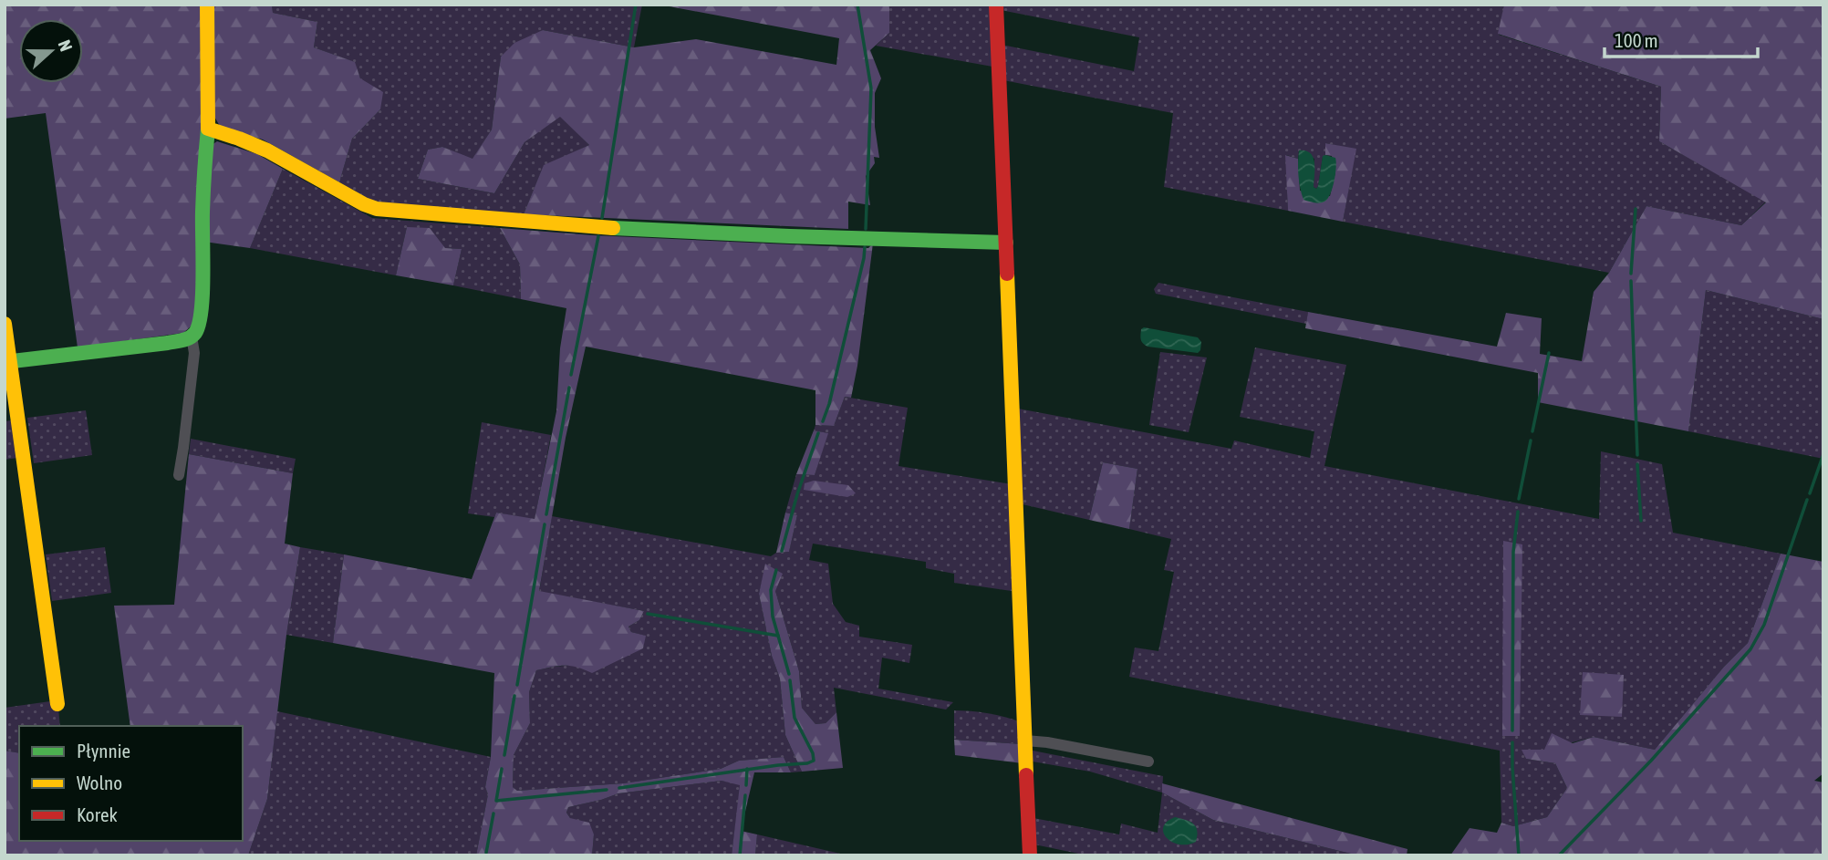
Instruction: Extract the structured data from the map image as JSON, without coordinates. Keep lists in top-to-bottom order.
{
  "legend": ["Płynnie", "Wolno", "Korek"],
  "scale_bar": "100 m",
  "north": "right"
}
